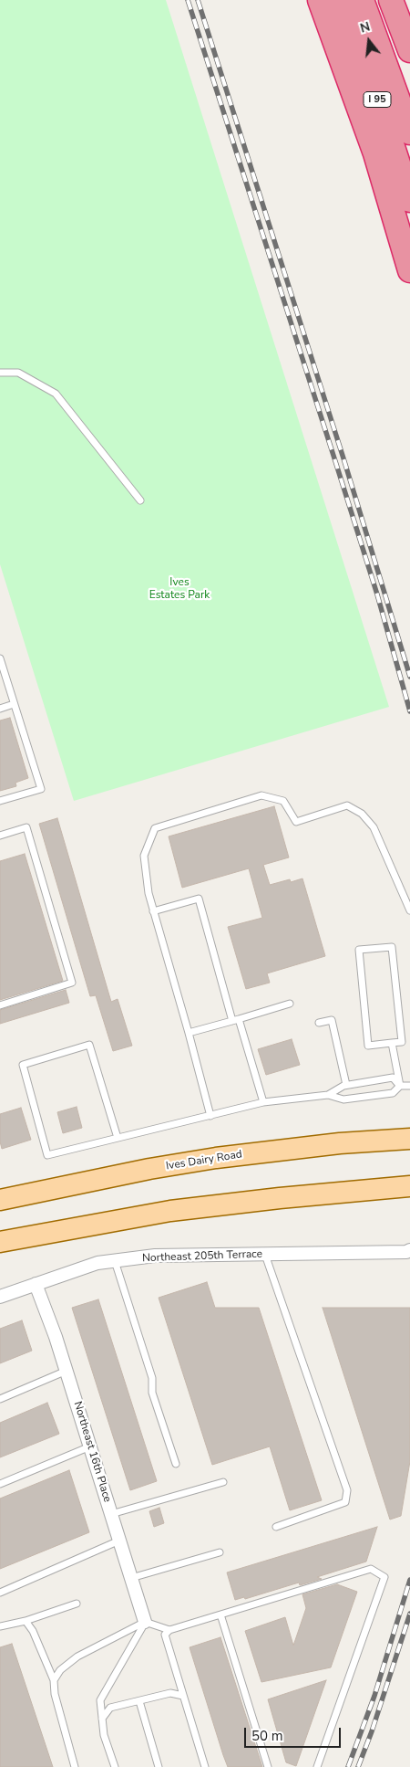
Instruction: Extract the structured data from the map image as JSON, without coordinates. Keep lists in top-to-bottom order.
{
  "streets": {
    "highway": ["I 95"],
    "main road": ["Ives Dairy Road"],
    "street": ["Northeast 205th Terrace", "Northeast 16th Place"]
  },
  "crossings": [
    ["Northeast 205th Terrace", "Northeast 16th Place"]
  ],
  "parks": ["Ives Estates Park"],
  "scale_bar": "50 m",
  "north": "top"
}
